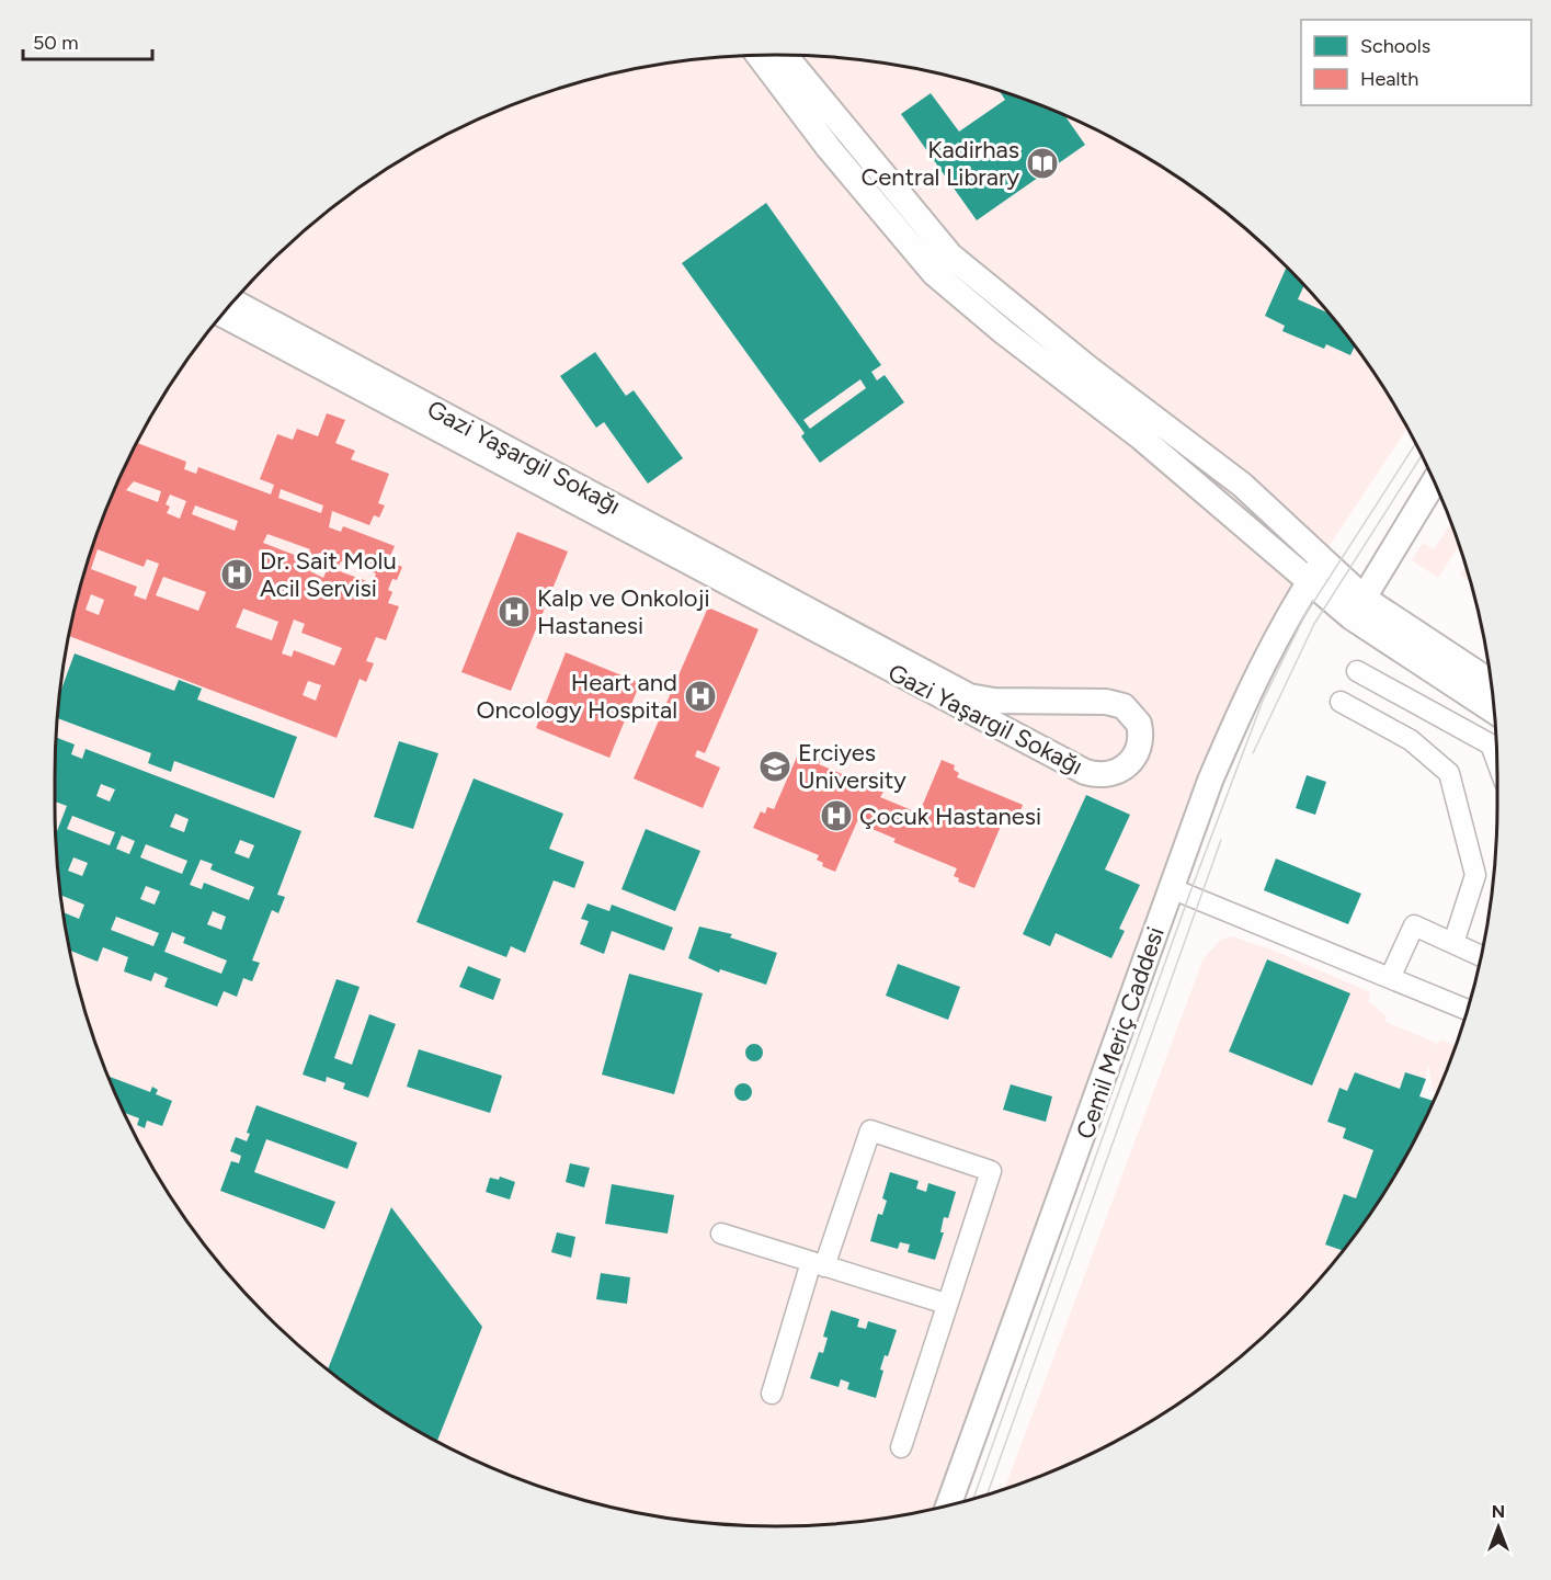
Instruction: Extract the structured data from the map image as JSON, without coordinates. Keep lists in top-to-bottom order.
{
  "streets": {
    "street": ["Gazi Yaşargil Sokağı", "Cemil Meriç Caddesi"]
  },
  "places": {
    "library": ["Kadirhas Central Library"],
    "hospital": [
      "Dr. Sait Molu Acil Servisi",
      "Kalp ve Onkoloji Hastanesi",
      "Heart and Oncology Hospital",
      "Çocuk Hastanesi"
    ],
    "school or university": ["Erciyes University"]
  },
  "legend": ["Schools", "Health"],
  "scale_bar": "50 m",
  "north": "top"
}
